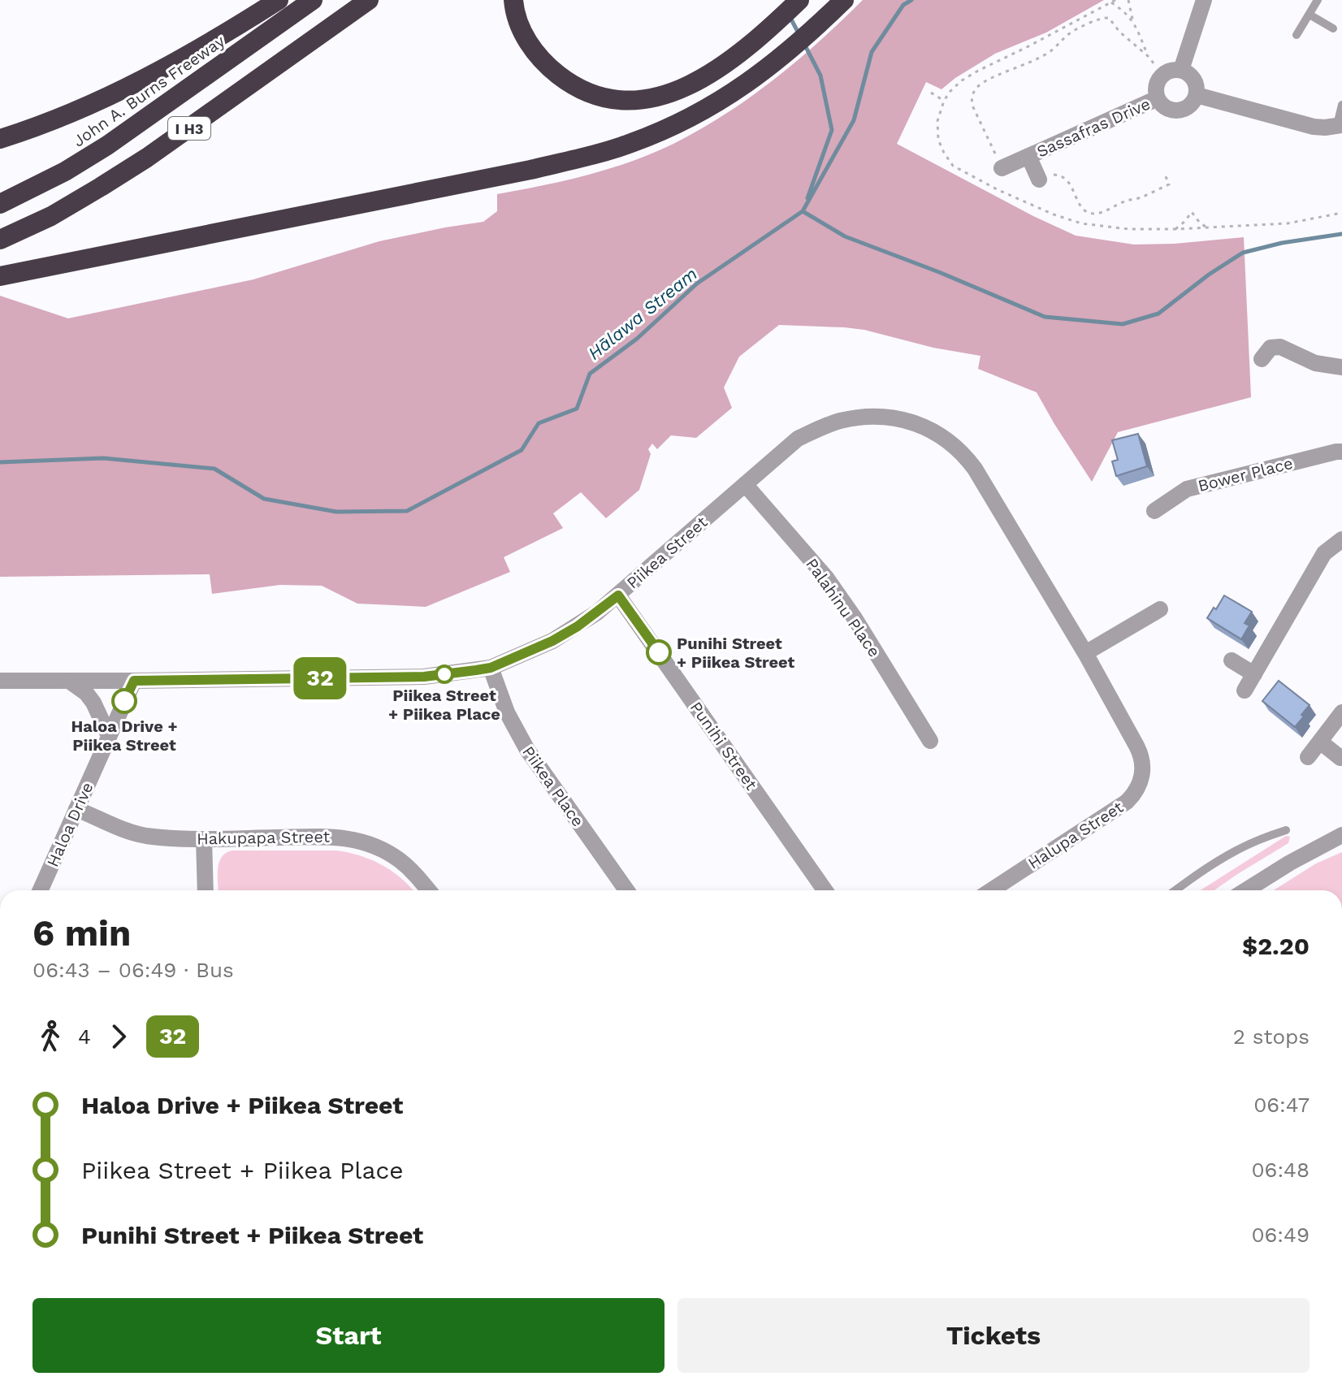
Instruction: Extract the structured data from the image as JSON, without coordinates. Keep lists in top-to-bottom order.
{
  "streets": {
    "highway": ["John A. Burns Freeway", "I H3"],
    "street": [
      "Sassafras Drive",
      "Bower Place",
      "Piikea Street",
      "Palahinu Place",
      "Punihi Street",
      "Piikea Place",
      "Haloa Drive",
      "Halupa Street",
      "Hakupapa Street"
    ]
  },
  "crossings": [
    ["Piikea Street", "Palahinu Place"],
    ["Piikea Street", "Punihi Street"],
    ["Piikea Street", "Piikea Place"],
    ["Piikea Street", "Haloa Drive"],
    ["Piikea Street", "Halupa Street"],
    ["Haloa Drive", "Hakupapa Street"]
  ],
  "water": ["Hālawa Stream"],
  "places": ["Punihi Street + Piikea Street", "Piikea Street + Piikea Place", "Haloa Drive + Piikea Street"],
  "lines": ["bus line 32"],
  "page": {
    "on_map": "32",
    "heading": ["6 min", "06:43 – 06:49 · Bus", "$2.20"],
    "legs": ["4", "32", "2 stops"],
    "list": [
      {
        "name": "Haloa Drive + Piikea Street",
        "value": "06:47"
      },
      {
        "name": "Piikea Street + Piikea Place",
        "value": "06:48"
      },
      {
        "name": "Punihi Street + Piikea Street",
        "value": "06:49"
      }
    ],
    "buttons": ["Start", "Tickets"]
  }
}
